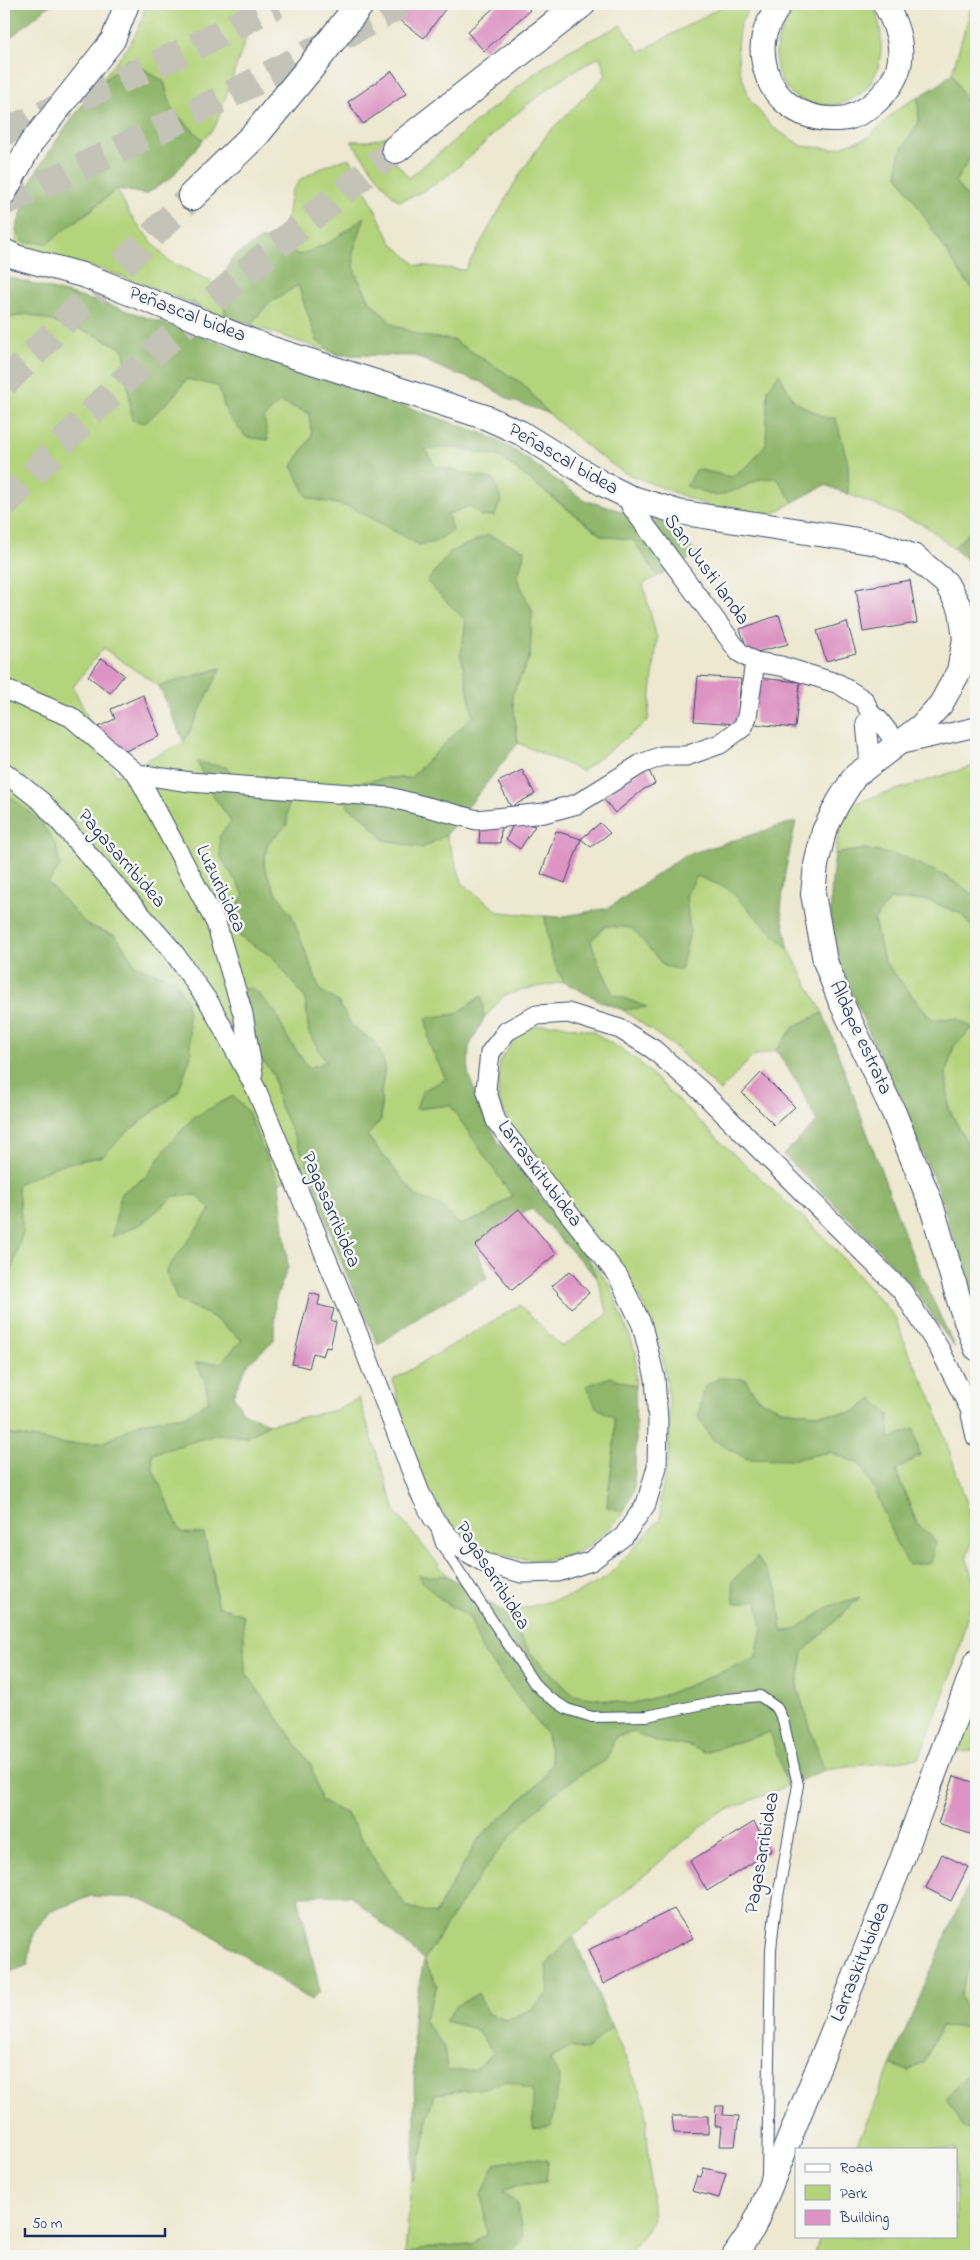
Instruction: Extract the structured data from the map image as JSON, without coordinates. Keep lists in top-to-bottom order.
{
  "streets": {
    "street": [
      "Peñascal bidea",
      "San Justi landa",
      "Pagasarribidea",
      "Luzuribidea",
      "Aldape estrata",
      "Larraskitubidea"
    ]
  },
  "crossings": [
    ["Peñascal bidea", "San Justi landa"],
    ["Peñascal bidea", "Aldape estrata"],
    ["San Justi landa", "Aldape estrata"],
    ["Pagasarribidea", "Luzuribidea"],
    ["Pagasarribidea", "Larraskitubidea"]
  ],
  "legend": ["Road", "Park", "Building"],
  "scale_bar": "50 m"
}
